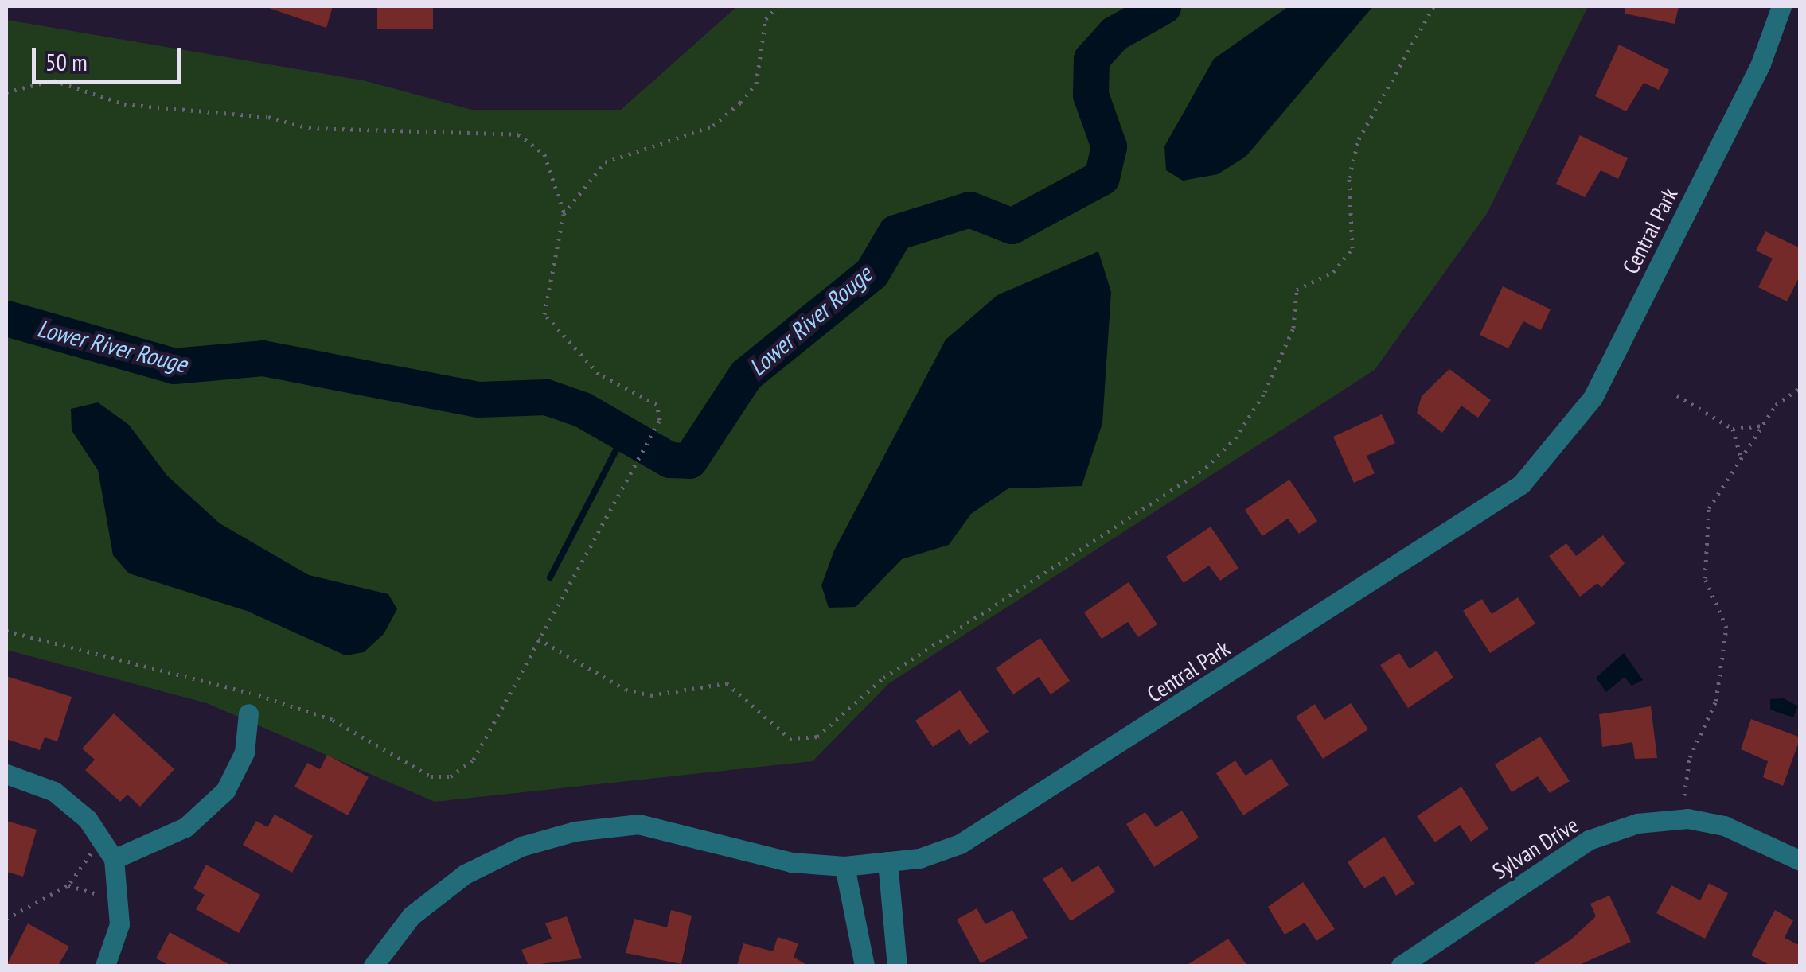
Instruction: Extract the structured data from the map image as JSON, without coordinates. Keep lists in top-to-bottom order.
{
  "streets": {
    "street": ["Central Park", "Sylvan Drive"]
  },
  "water": ["Lower River Rouge"],
  "scale_bar": "50 m"
}
